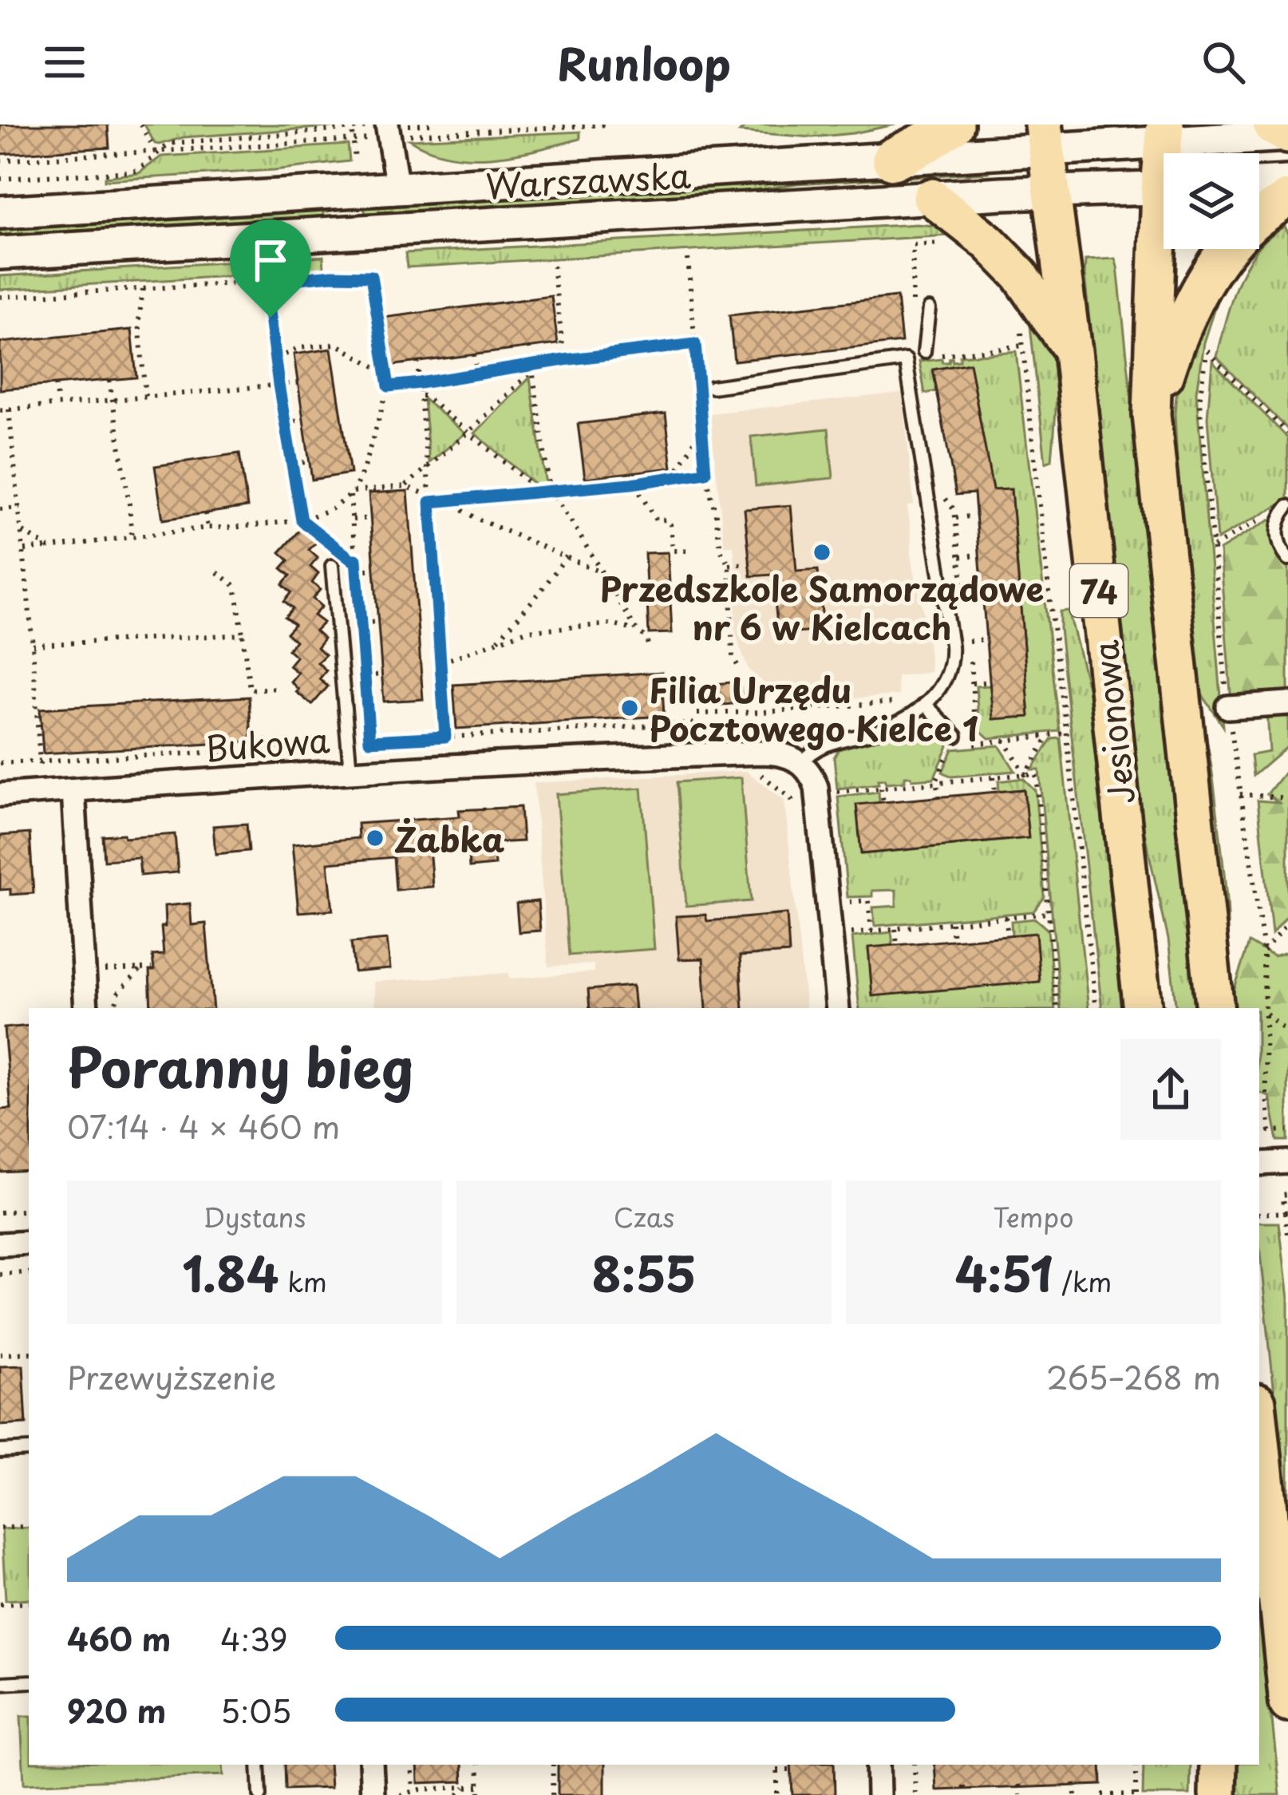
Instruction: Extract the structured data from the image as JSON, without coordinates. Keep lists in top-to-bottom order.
{
  "streets": {
    "main road": ["Warszawska", "74", "Jesionowa"],
    "street": ["Bukowa"]
  },
  "crossings": [
    ["Warszawska", "Jesionowa"]
  ],
  "places": ["Przedszkole Samorządowe nr 6 w Kielcach", "Filia Urzędu Pocztowego Kielce 1", "Żabka"],
  "page": {
    "header": "Runloop",
    "heading": ["Poranny bieg", "07:14 · 4 × 460 m"],
    "stats": [
      ["Dystans", "1.84 km"],
      ["Czas", "8:55"],
      ["Tempo", "4:51 /km"]
    ],
    "chart": ["Przewyższenie", "265–268 m"],
    "list": [
      {
        "name": "460 m",
        "note": "4:39"
      },
      {
        "name": "920 m",
        "note": "5:05"
      }
    ]
  }
}
